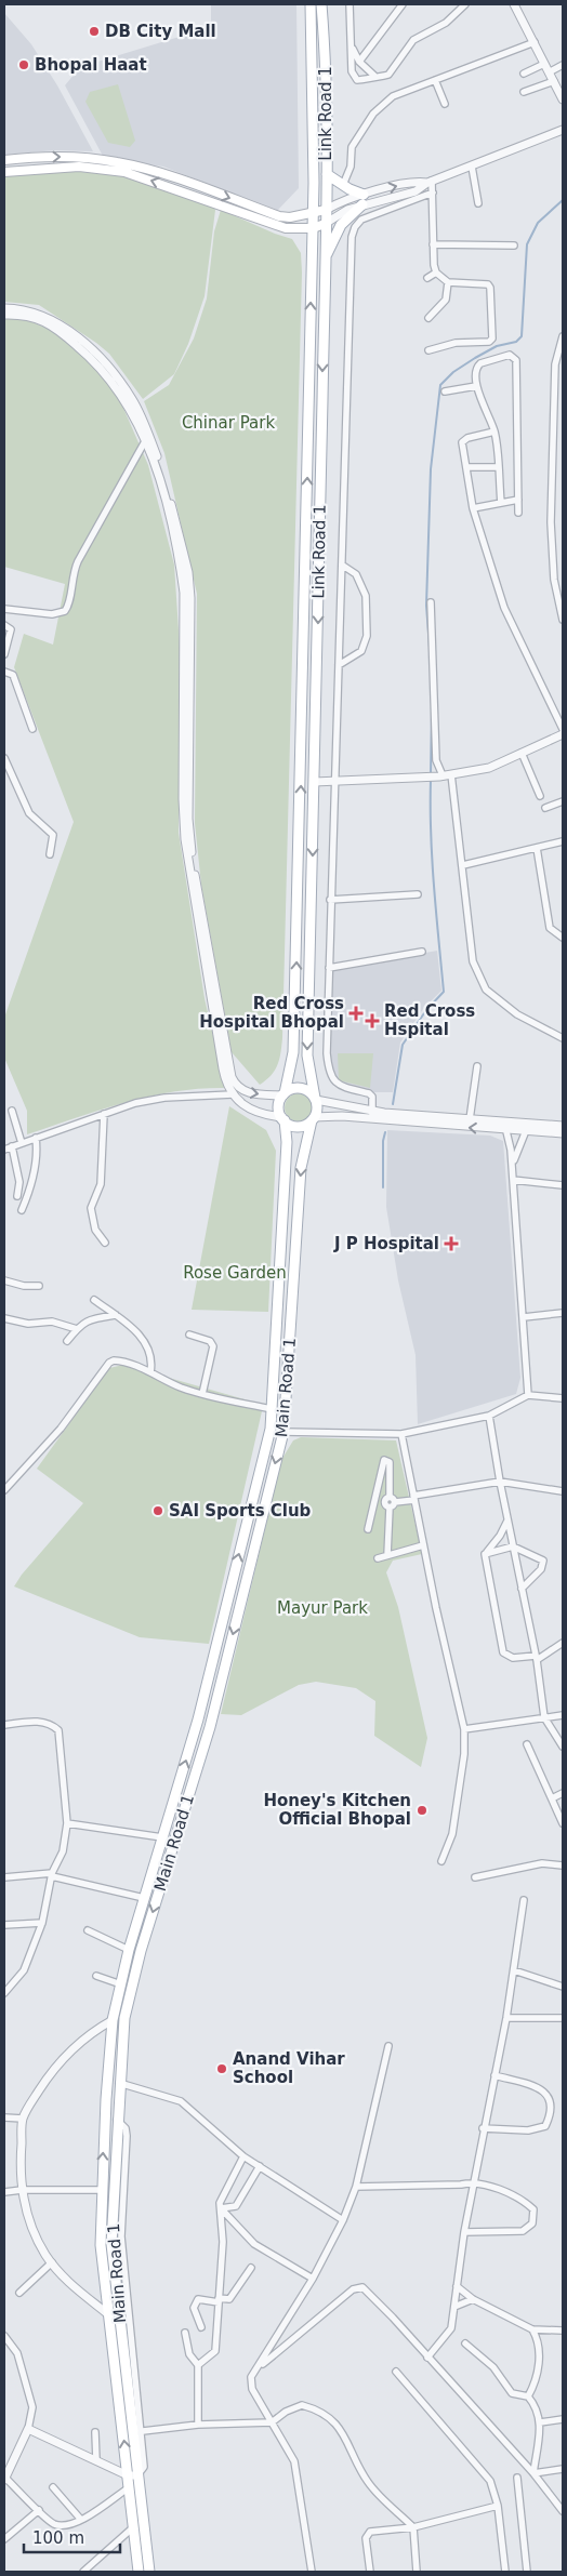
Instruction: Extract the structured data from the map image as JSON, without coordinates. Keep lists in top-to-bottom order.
{
  "streets": {
    "main road": ["Link Road 1", "Main Road 1"]
  },
  "crossings": [
    ["Link Road 1", "Main Road 1"]
  ],
  "parks": ["Chinar Park", "Rose Garden", "Mayur Park"],
  "places": {
    "other": [
      "DB City Mall",
      "Bhopal Haat",
      "SAI Sports Club",
      "Honey's Kitchen Official Bhopal",
      "Anand Vihar School"
    ],
    "health": ["Red Cross Hospital Bhopal", "Red Cross Hspital", "J P Hospital"]
  },
  "scale_bar": "100 m"
}
